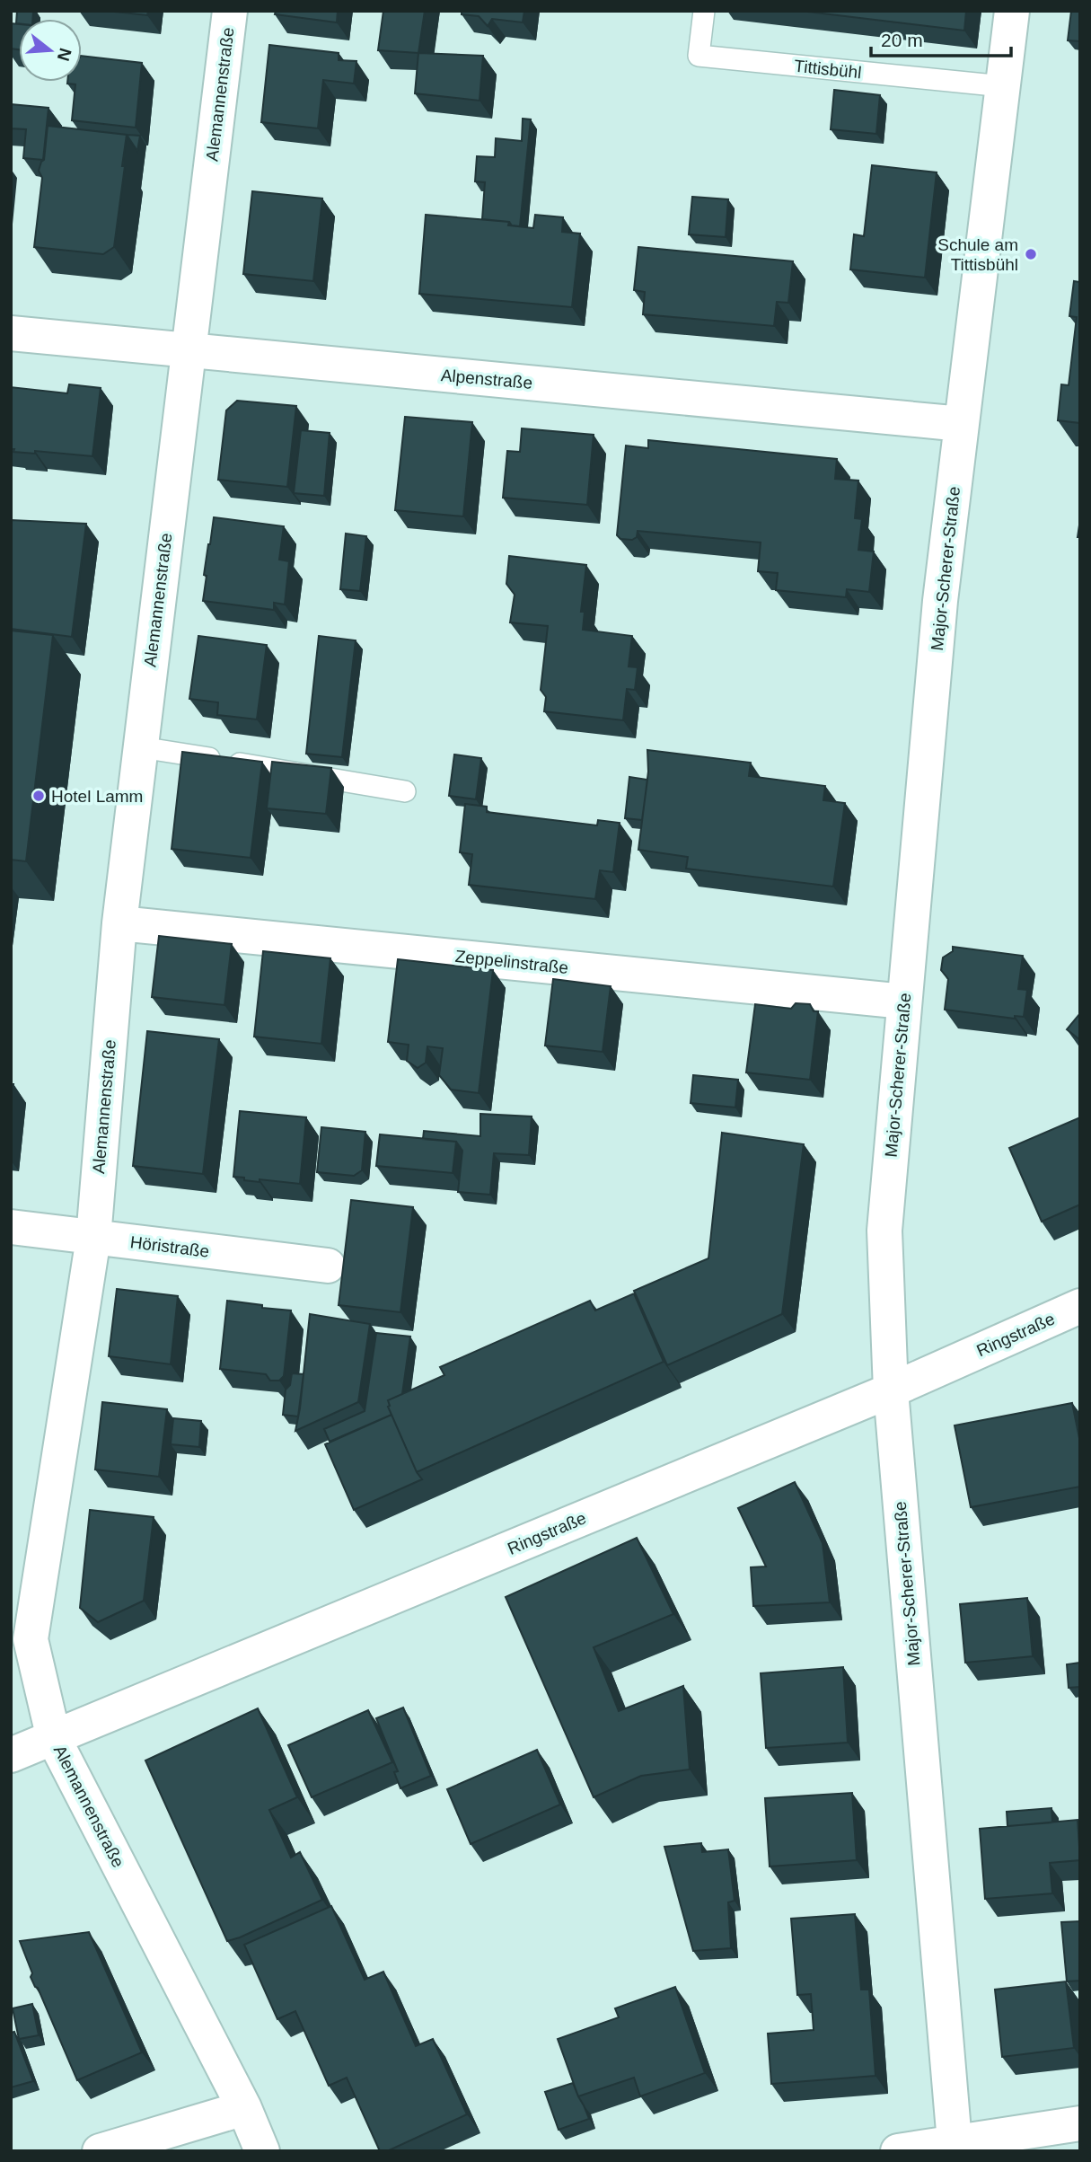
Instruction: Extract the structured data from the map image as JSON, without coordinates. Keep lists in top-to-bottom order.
{
  "streets": {
    "street": [
      "Alemannenstraße",
      "Alpenstraße",
      "Major-Scherer-Straße",
      "Zeppelinstraße",
      "Höristraße",
      "Ringstraße"
    ],
    "lane": ["Tittisbühl"]
  },
  "crossings": [
    ["Tittisbühl", "Major-Scherer-Straße"],
    ["Alemannenstraße", "Alpenstraße"],
    ["Alemannenstraße", "Zeppelinstraße"],
    ["Alemannenstraße", "Höristraße"],
    ["Alemannenstraße", "Ringstraße"],
    ["Alpenstraße", "Major-Scherer-Straße"],
    ["Major-Scherer-Straße", "Zeppelinstraße"],
    ["Major-Scherer-Straße", "Ringstraße"]
  ],
  "places": ["Schule am Tittisbühl", "Hotel Lamm"],
  "scale_bar": "20 m",
  "north": "right"
}
